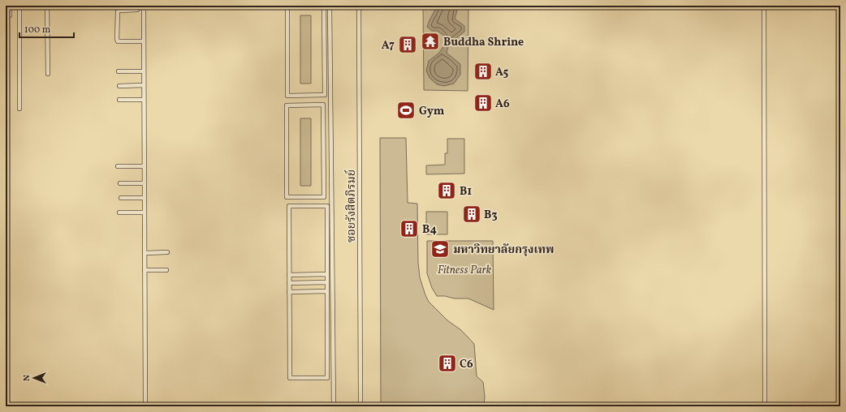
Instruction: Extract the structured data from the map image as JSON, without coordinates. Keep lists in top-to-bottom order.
{
  "streets": {
    "street": ["ซอยรังสิตภิรมย์"]
  },
  "parks": ["Fitness Park"],
  "places": {
    "temple": ["Buddha Shrine"],
    "building": [
      "A7",
      "A5",
      "A6",
      "B1",
      "B3",
      "B4",
      "C6"
    ],
    "sports": ["Gym"],
    "school or university": ["มหาวิทยาลัยกรุงเทพ"]
  },
  "scale_bar": "100 m",
  "north": "left"
}
